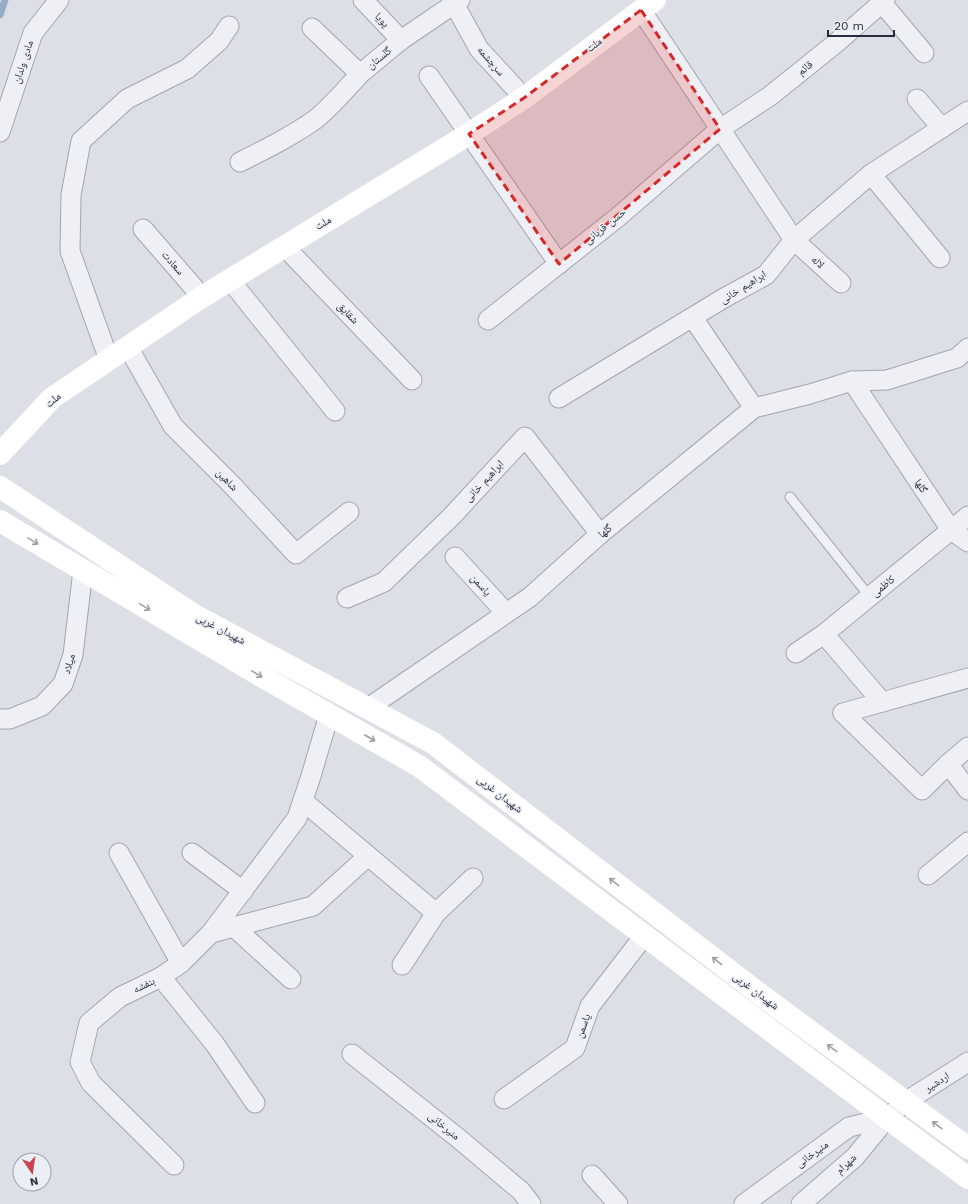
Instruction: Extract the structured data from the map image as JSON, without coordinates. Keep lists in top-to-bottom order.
{
  "streets": {
    "main road": ["ملت", "شهیدان غربی"],
    "street": [
      "پویا",
      "گلستان",
      "سرچشمه",
      "مادی ولدان",
      "قائم",
      "حسن قربانی",
      "لاله",
      "سعادت",
      "ابراهیم خانی",
      "شقایق",
      "شاهین",
      "گلها",
      "یاسمن",
      "کاظمی",
      "میلاد",
      "بنفشه",
      "اردشیر",
      "منیرخانی",
      "شهرام"
    ]
  },
  "crossings": [
    ["پویا", "گلستان"],
    ["ملت", "سرچشمه"],
    ["ملت", "سعادت"],
    ["ملت", "شقایق"],
    ["ملت", "شاهین"],
    ["گلستان", "سرچشمه"],
    ["قائم", "حسن قربانی"],
    ["لاله", "ابراهیم خانی"],
    ["ابراهیم خانی", "گلها"],
    ["گلها", "یاسمن"],
    ["گلها", "کاظمی"],
    ["گلها", "شهیدان غربی"],
    ["یاسمن", "شهیدان غربی"],
    ["شهیدان غربی", "میلاد"],
    ["شهیدان غربی", "بنفشه"],
    ["شهیدان غربی", "اردشیر"],
    ["شهیدان غربی", "منیرخانی"],
    ["شهیدان غربی", "شهرام"],
    ["اردشیر", "منیرخانی"],
    ["اردشیر", "شهرام"],
    ["منیرخانی", "شهرام"]
  ],
  "scale_bar": "20 m",
  "north": "bottom"
}
